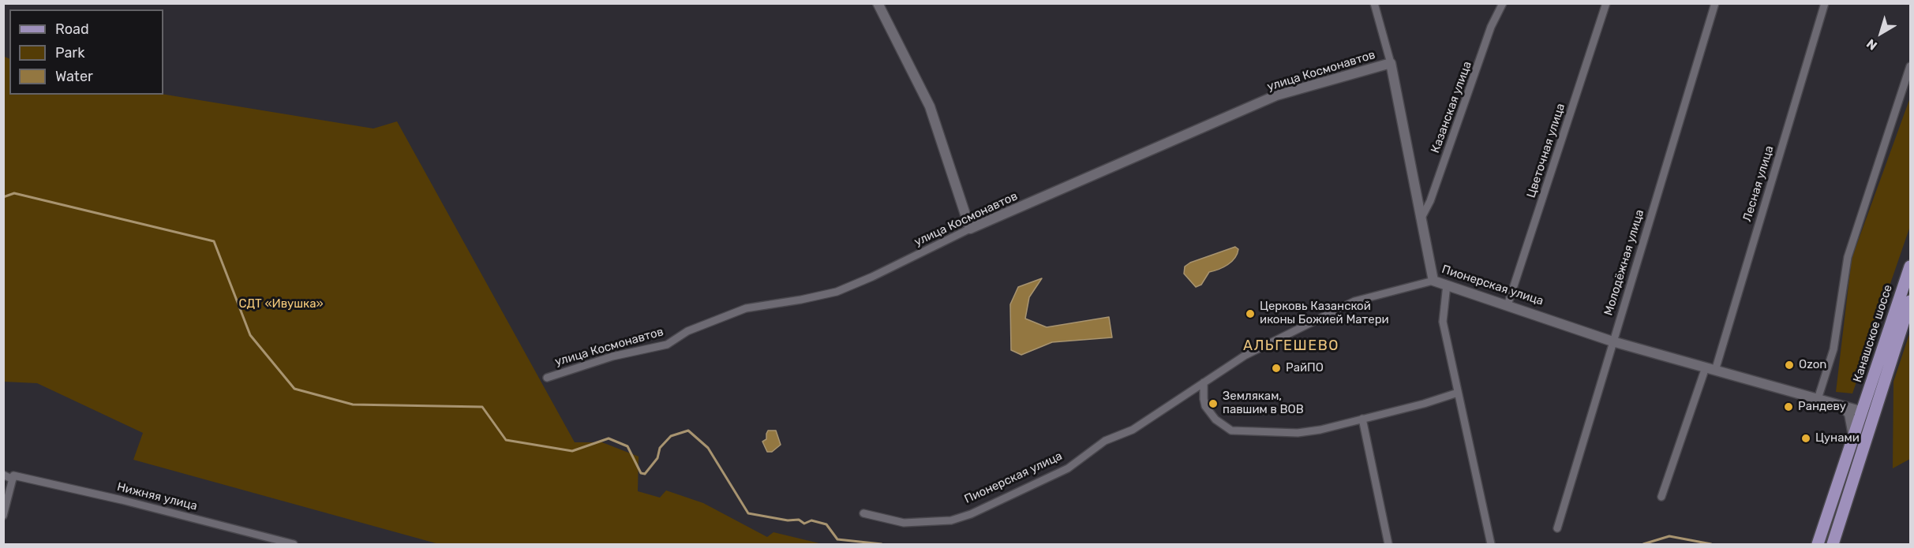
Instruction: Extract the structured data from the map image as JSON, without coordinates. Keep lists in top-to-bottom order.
{
  "streets": {
    "main road": ["Пионерская улица", "Канашское шоссе"],
    "street": [
      "улица Космонавтов",
      "Казанская улица",
      "Цветочная улица",
      "Лесная улица",
      "Молодёжная улица",
      "Нижняя улица"
    ]
  },
  "crossings": [
    ["Цветочная улица", "Пионерская улица"],
    ["Лесная улица", "Пионерская улица"],
    ["Молодёжная улица", "Пионерская улица"],
    ["Пионерская улица", "Канашское шоссе"]
  ],
  "districts": ["АЛЬГЕШЕВО"],
  "parks": ["СДТ «Ивушка»"],
  "places": [
    "Церковь Казанской иконы Божией Матери",
    "Ozon",
    "РайПО",
    "Землякам, павшим в ВОВ",
    "Рандеву",
    "Цунами"
  ],
  "legend": ["Road", "Park", "Water"],
  "north": "bottom left"
}
